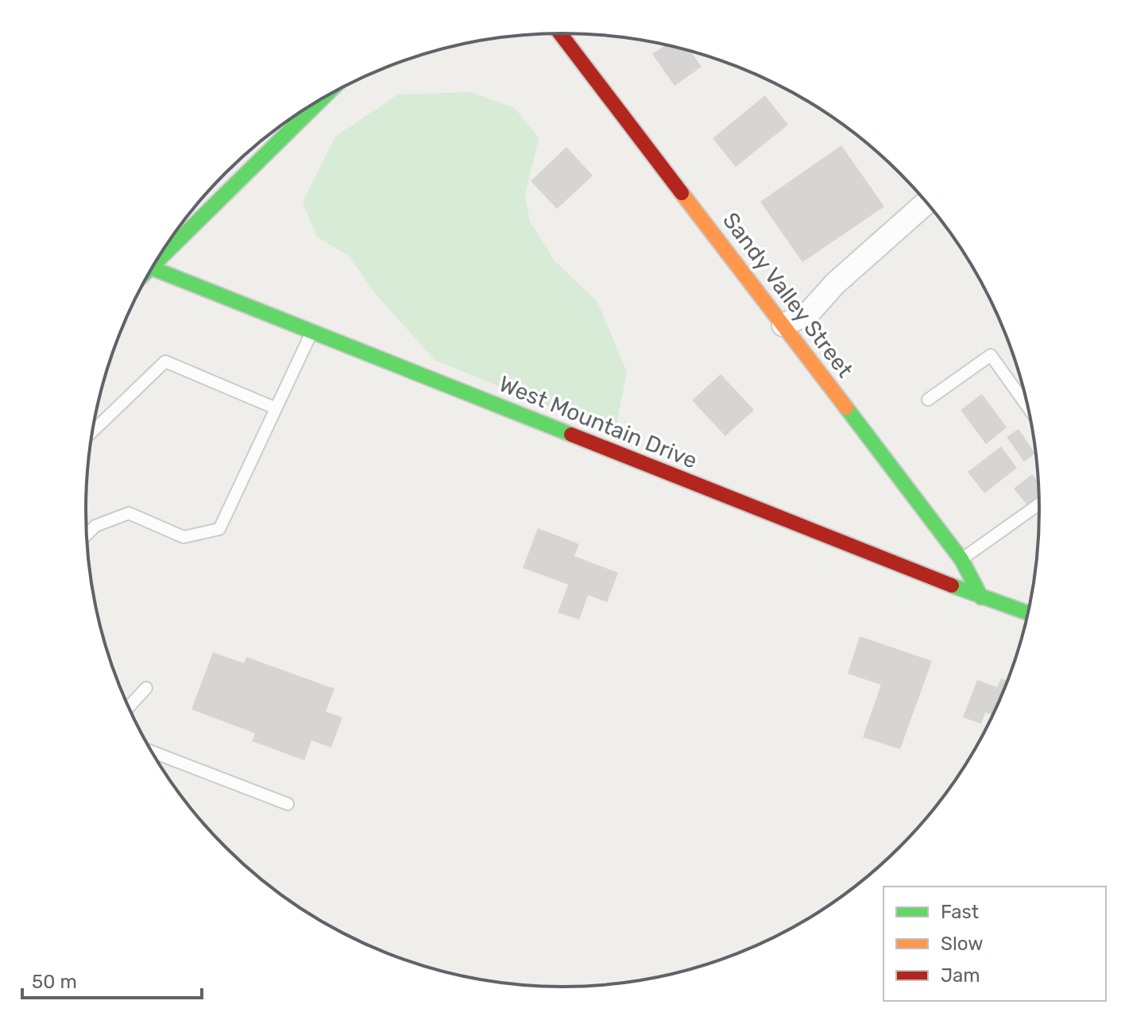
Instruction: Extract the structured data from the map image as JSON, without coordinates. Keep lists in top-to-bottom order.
{
  "streets": {
    "street": ["Sandy Valley Street", "West Mountain Drive"]
  },
  "crossings": [
    ["Sandy Valley Street", "West Mountain Drive"]
  ],
  "legend": ["Fast", "Slow", "Jam"],
  "scale_bar": "50 m"
}
